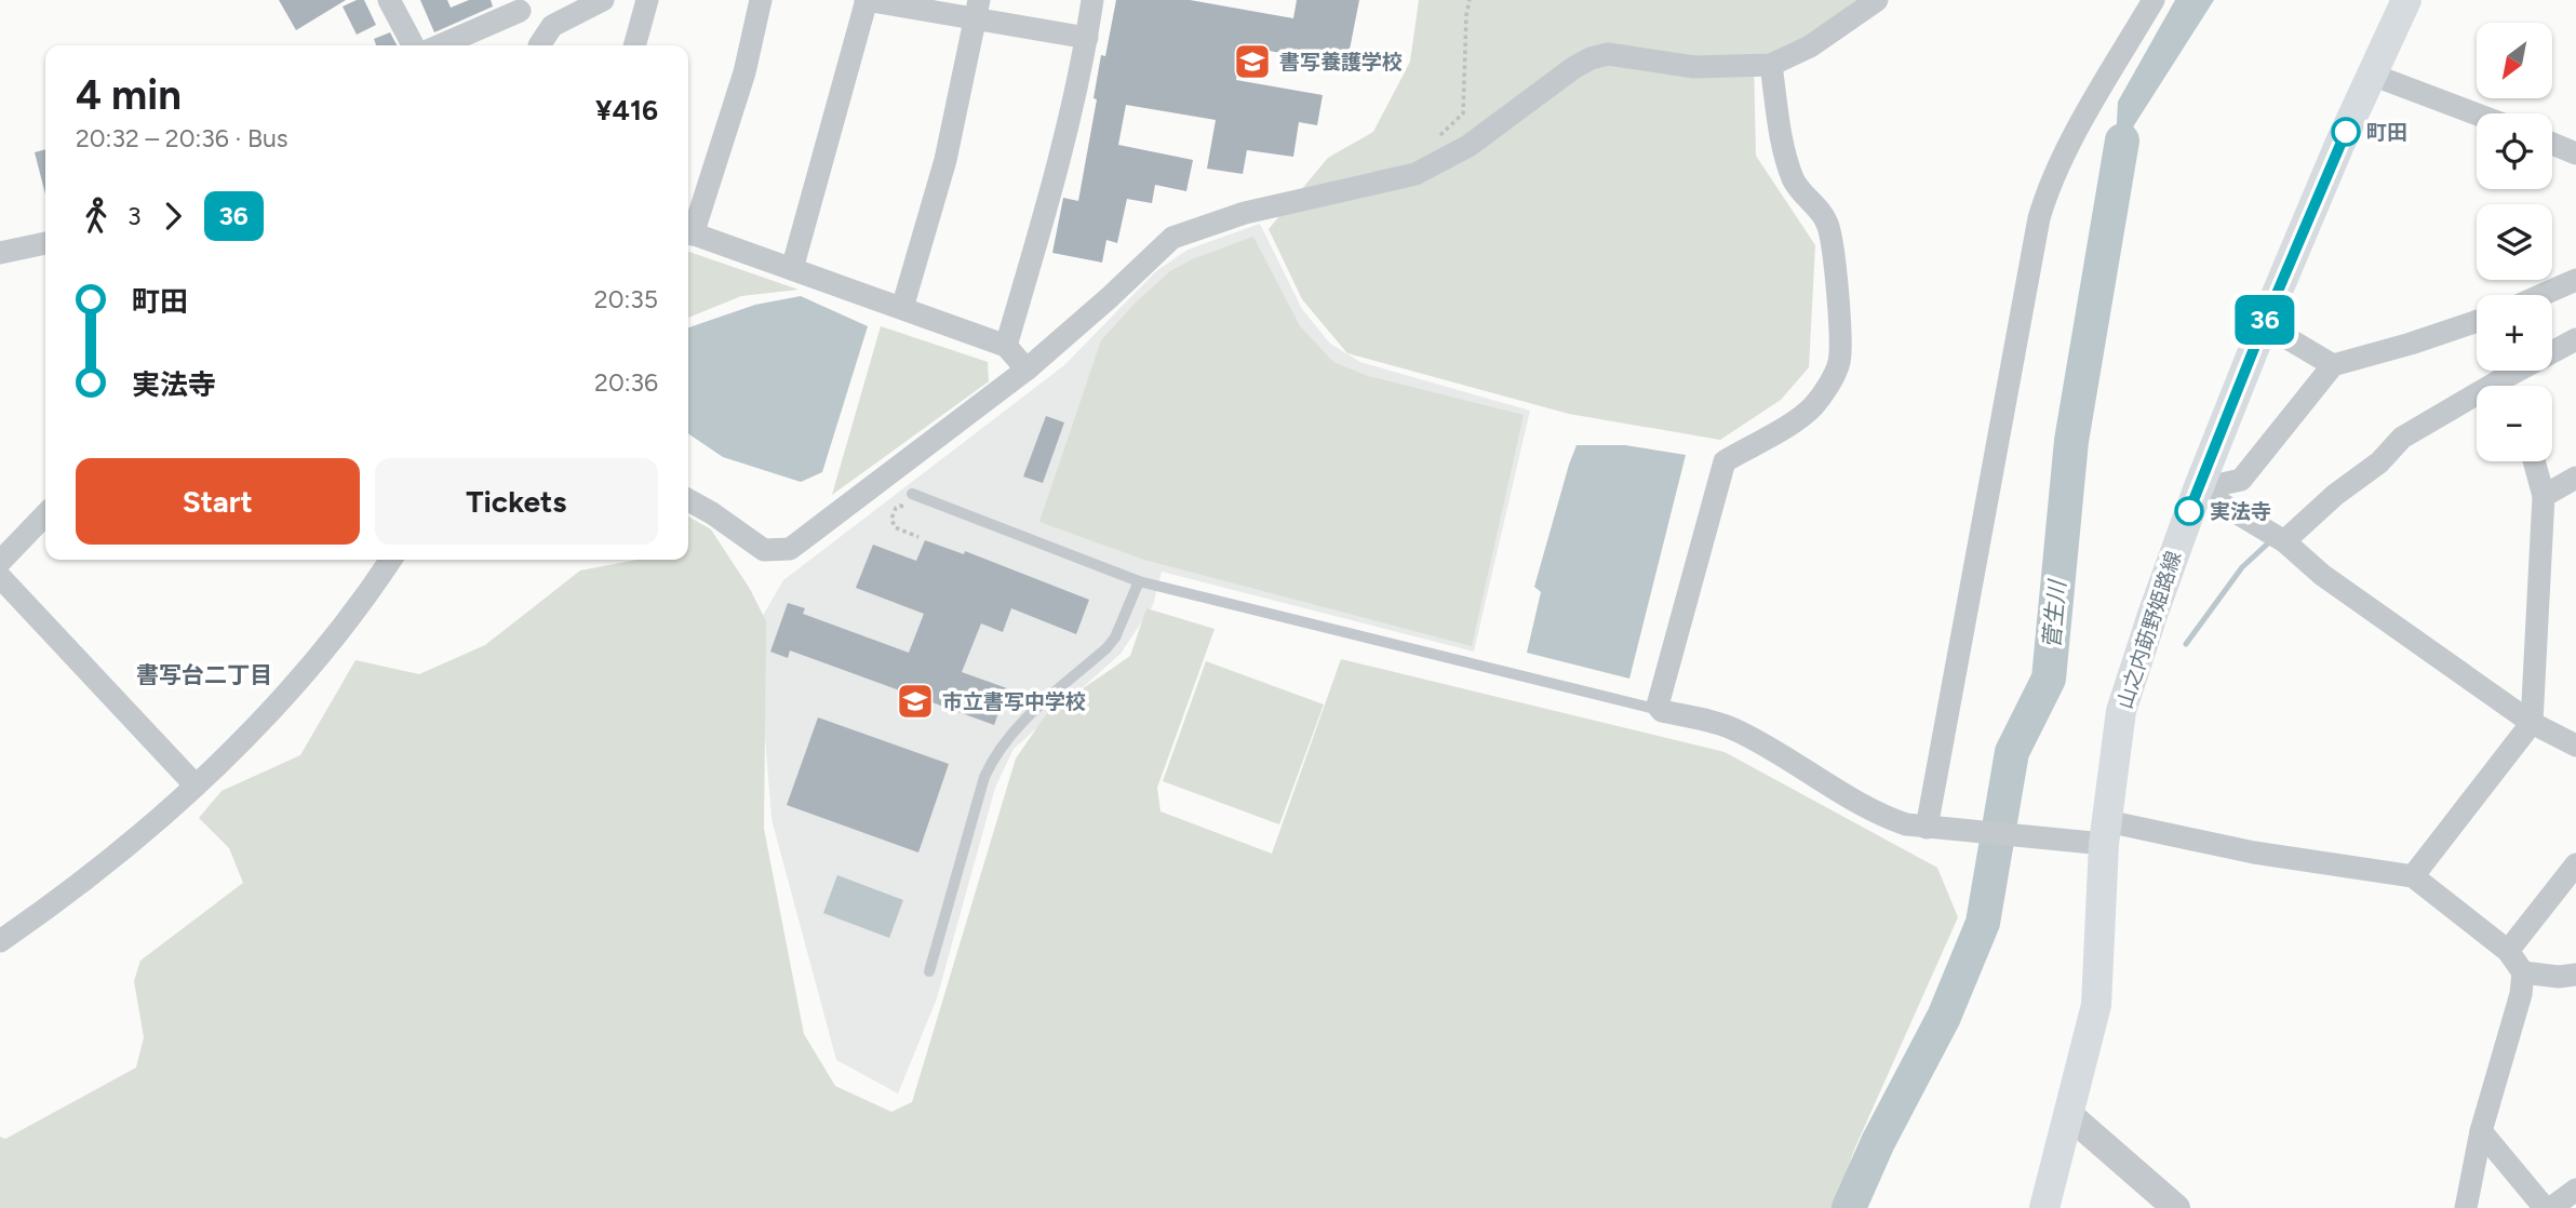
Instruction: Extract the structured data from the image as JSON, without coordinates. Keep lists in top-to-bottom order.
{
  "streets": {
    "main road": ["山之内莇野姫路線"]
  },
  "districts": ["書写台二丁目"],
  "water": ["菅生川"],
  "places": {
    "school or university": ["書写養護学校", "市立書写中学校"],
    "other": ["町田", "実法寺"]
  },
  "lines": ["bus line 36"],
  "north": "bottom left",
  "page": {
    "on_map": "36",
    "map_buttons": ["+", "−"],
    "heading": ["4 min", "20:32 – 20:36 · Bus", "¥416"],
    "legs": ["3", "36"],
    "list": [
      {
        "name": "町田",
        "value": "20:35"
      },
      {
        "name": "実法寺",
        "value": "20:36"
      }
    ],
    "buttons": ["Start", "Tickets"]
  }
}
